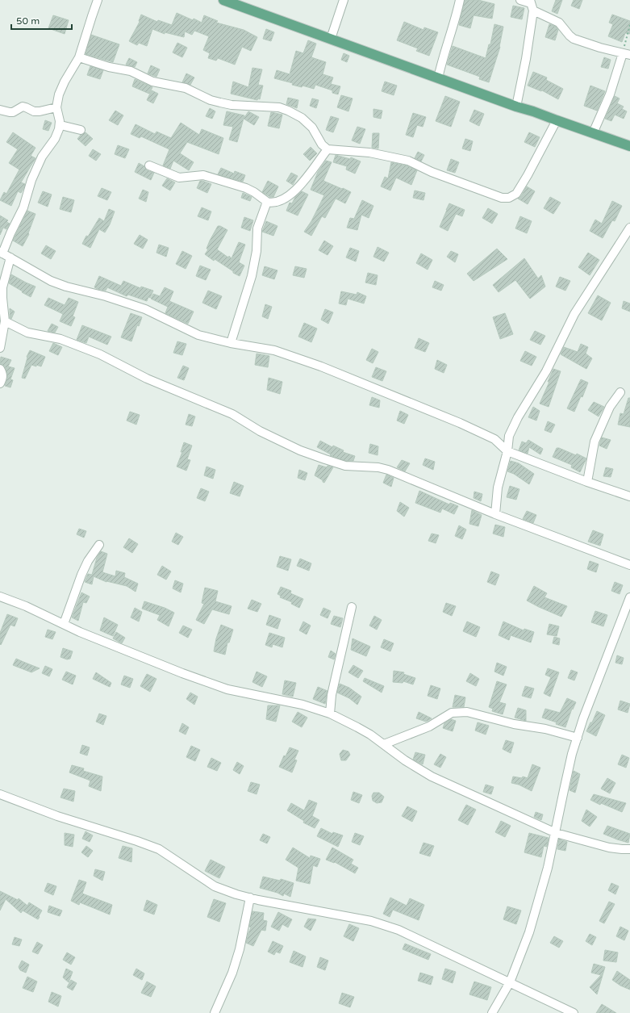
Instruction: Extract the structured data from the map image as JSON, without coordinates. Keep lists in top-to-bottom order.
{
  "scale_bar": "50 m"
}
